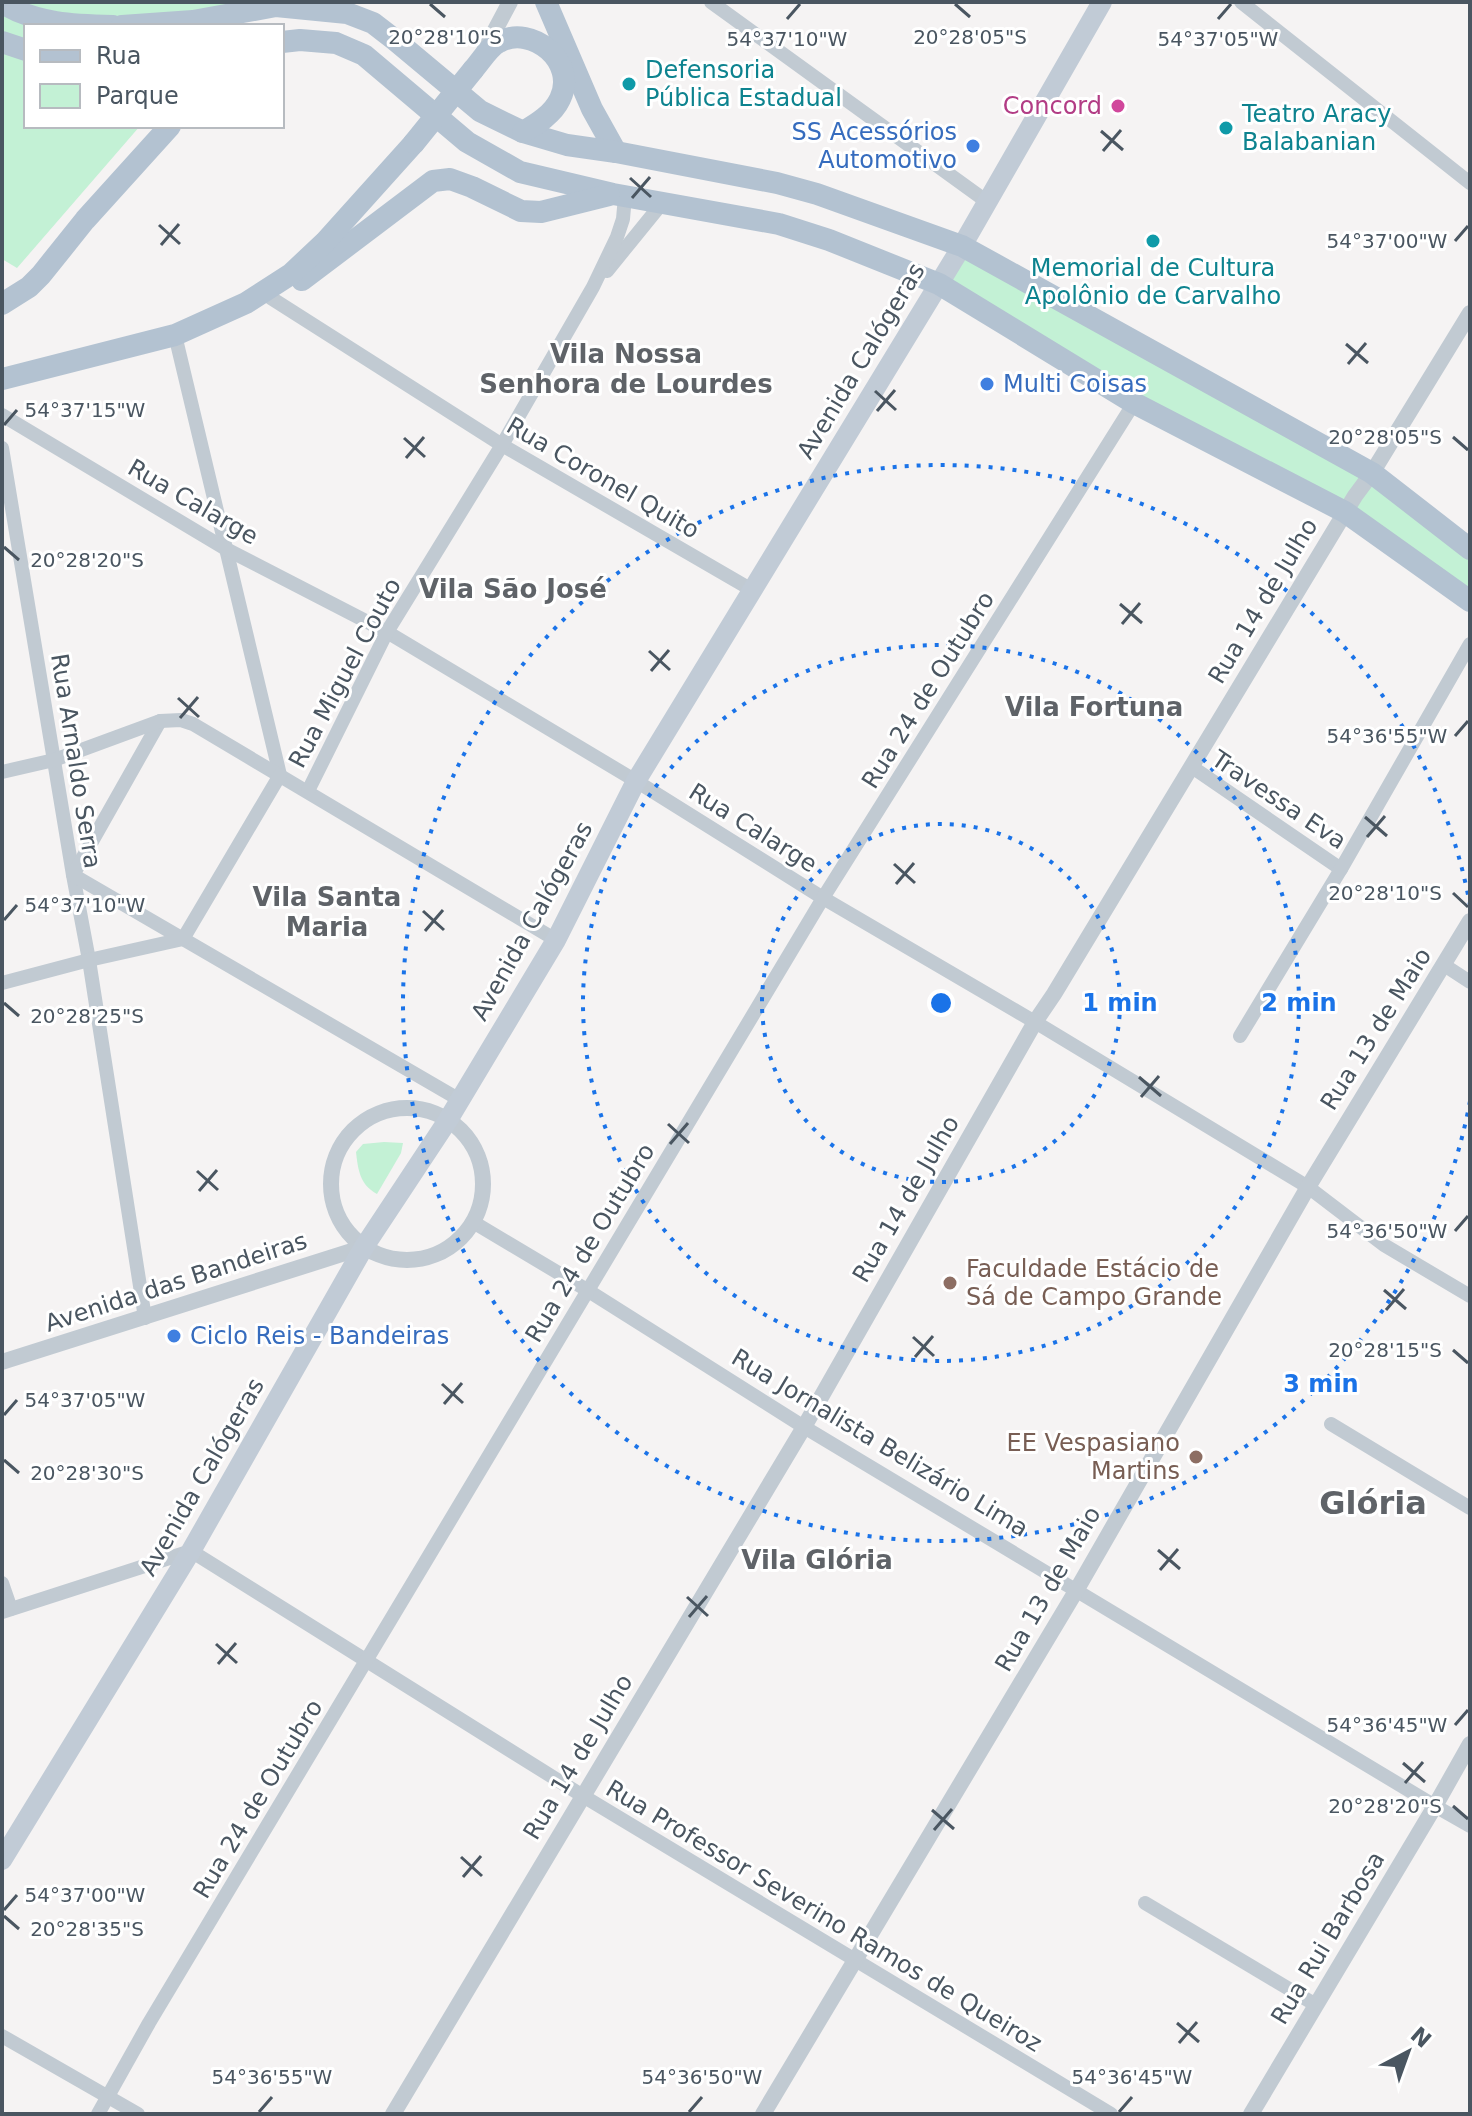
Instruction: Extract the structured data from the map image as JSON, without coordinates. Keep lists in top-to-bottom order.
{
  "streets": {
    "main road": ["Avenida Calógeras"],
    "street": [
      "Rua Coronel Quito",
      "Rua Calarge",
      "Rua 14 de Julho",
      "Rua Miguel Couto",
      "Rua 24 de Outubro",
      "Rua Arnaldo Serra",
      "Travessa Eva",
      "Rua 13 de Maio",
      "Avenida das Bandeiras",
      "Rua Jornalista Belizário Lima",
      "Rua Professor Severino Ramos de Queiroz",
      "Rua Rui Barbosa"
    ]
  },
  "crossings": [
    ["Avenida Calógeras", "Rua Coronel Quito"],
    ["Avenida Calógeras", "Rua Calarge"],
    ["Avenida Calógeras", "Avenida das Bandeiras"],
    ["Avenida Calógeras", "Rua Professor Severino Ramos de Queiroz"],
    ["Rua Coronel Quito", "Rua Miguel Couto"],
    ["Rua Calarge", "Rua 14 de Julho"],
    ["Rua Calarge", "Rua Miguel Couto"],
    ["Rua Calarge", "Rua 24 de Outubro"],
    ["Rua Calarge", "Rua 13 de Maio"],
    ["Rua 14 de Julho", "Travessa Eva"],
    ["Rua 14 de Julho", "Rua Jornalista Belizário Lima"],
    ["Rua 14 de Julho", "Rua Professor Severino Ramos de Queiroz"],
    ["Rua 24 de Outubro", "Rua Jornalista Belizário Lima"],
    ["Rua 24 de Outubro", "Rua Professor Severino Ramos de Queiroz"],
    ["Rua Arnaldo Serra", "Avenida das Bandeiras"],
    ["Rua 13 de Maio", "Rua Jornalista Belizário Lima"],
    ["Rua 13 de Maio", "Rua Professor Severino Ramos de Queiroz"],
    ["Rua Jornalista Belizário Lima", "Rua Rui Barbosa"]
  ],
  "districts": [
    "Vila Nossa Senhora de Lourdes",
    "Vila São José",
    "Vila Fortuna",
    "Vila Santa Maria",
    "Glória",
    "Vila Glória"
  ],
  "places": [
    "Defensoria Pública Estadual",
    "Concord",
    "Teatro Aracy Balabanian",
    "SS Acessórios Automotivo",
    "Memorial de Cultura Apolônio de Carvalho",
    "Multi Coisas",
    "Faculdade Estácio de Sá de Campo Grande",
    "Ciclo Reis - Bandeiras",
    "EE Vespasiano Martins"
  ],
  "legend": ["Rua", "Parque"],
  "north": "top right",
  "coordinates": [
    "20°28'10\"S",
    "20°28'05\"S",
    "54°37'10\"W",
    "54°37'05\"W",
    "54°37'00\"W",
    "54°37'15\"W",
    "20°28'20\"S",
    "54°36'55\"W",
    "20°28'25\"S",
    "54°36'50\"W",
    "20°28'15\"S",
    "20°28'30\"S",
    "54°36'45\"W",
    "20°28'35\"S"
  ],
  "rings": ["1 min", "2 min", "3 min"]
}
